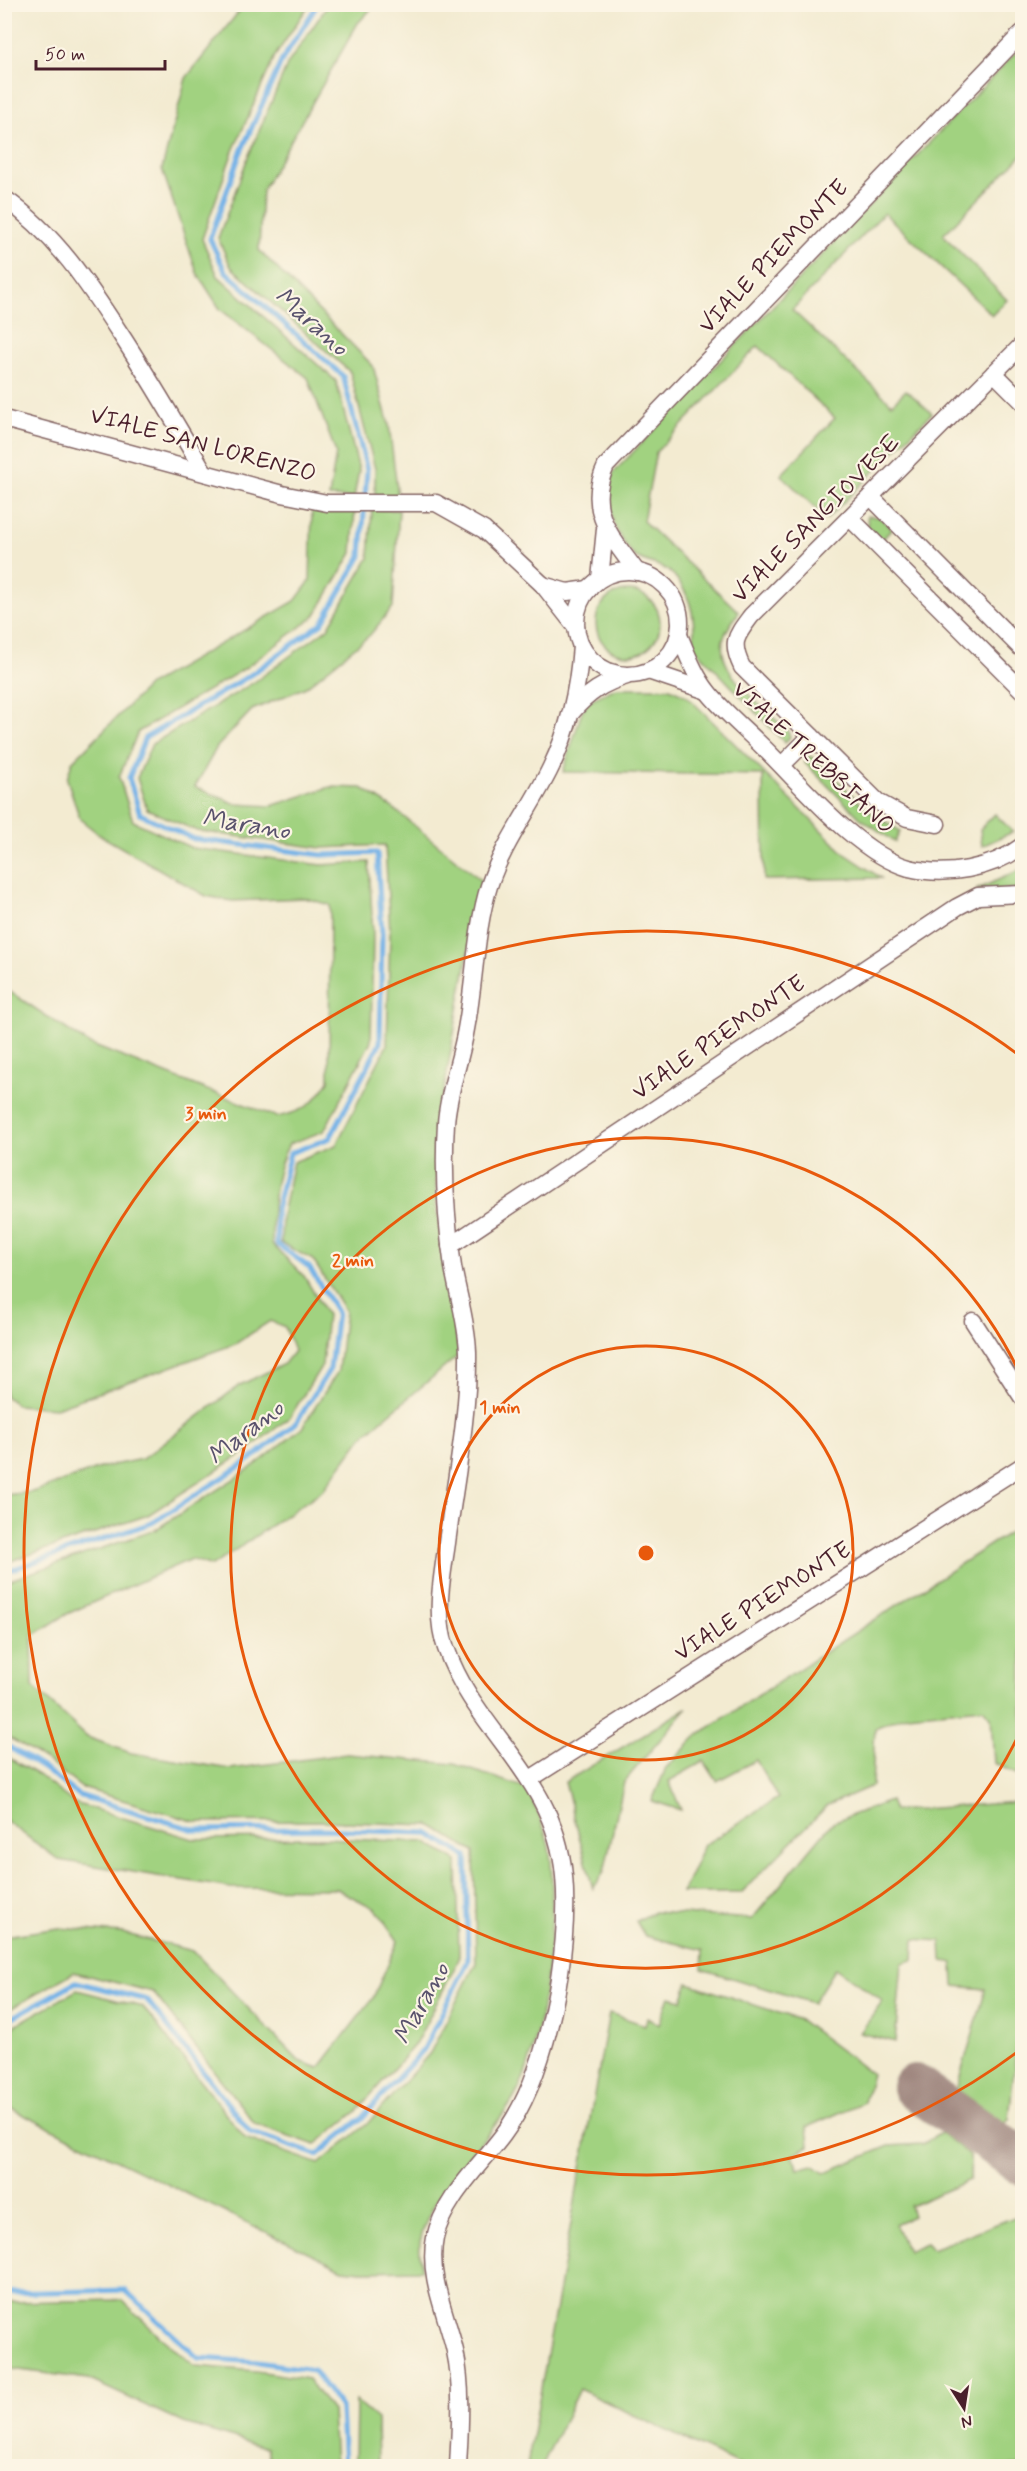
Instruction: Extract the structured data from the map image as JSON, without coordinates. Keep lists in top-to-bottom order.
{
  "streets": {
    "street": [
      "VIALE PIEMONTE",
      "VIALE SAN LORENZO",
      "VIALE SANGIOVESE",
      "VIALE TREBBIANO"
    ]
  },
  "crossings": [
    ["VIALE PIEMONTE", "VIALE SAN LORENZO"],
    ["VIALE PIEMONTE", "VIALE TREBBIANO"],
    ["VIALE SAN LORENZO", "VIALE TREBBIANO"]
  ],
  "water": ["Marano"],
  "scale_bar": "50 m",
  "north": "bottom",
  "rings": ["3 min", "2 min", "1 min"]
}
